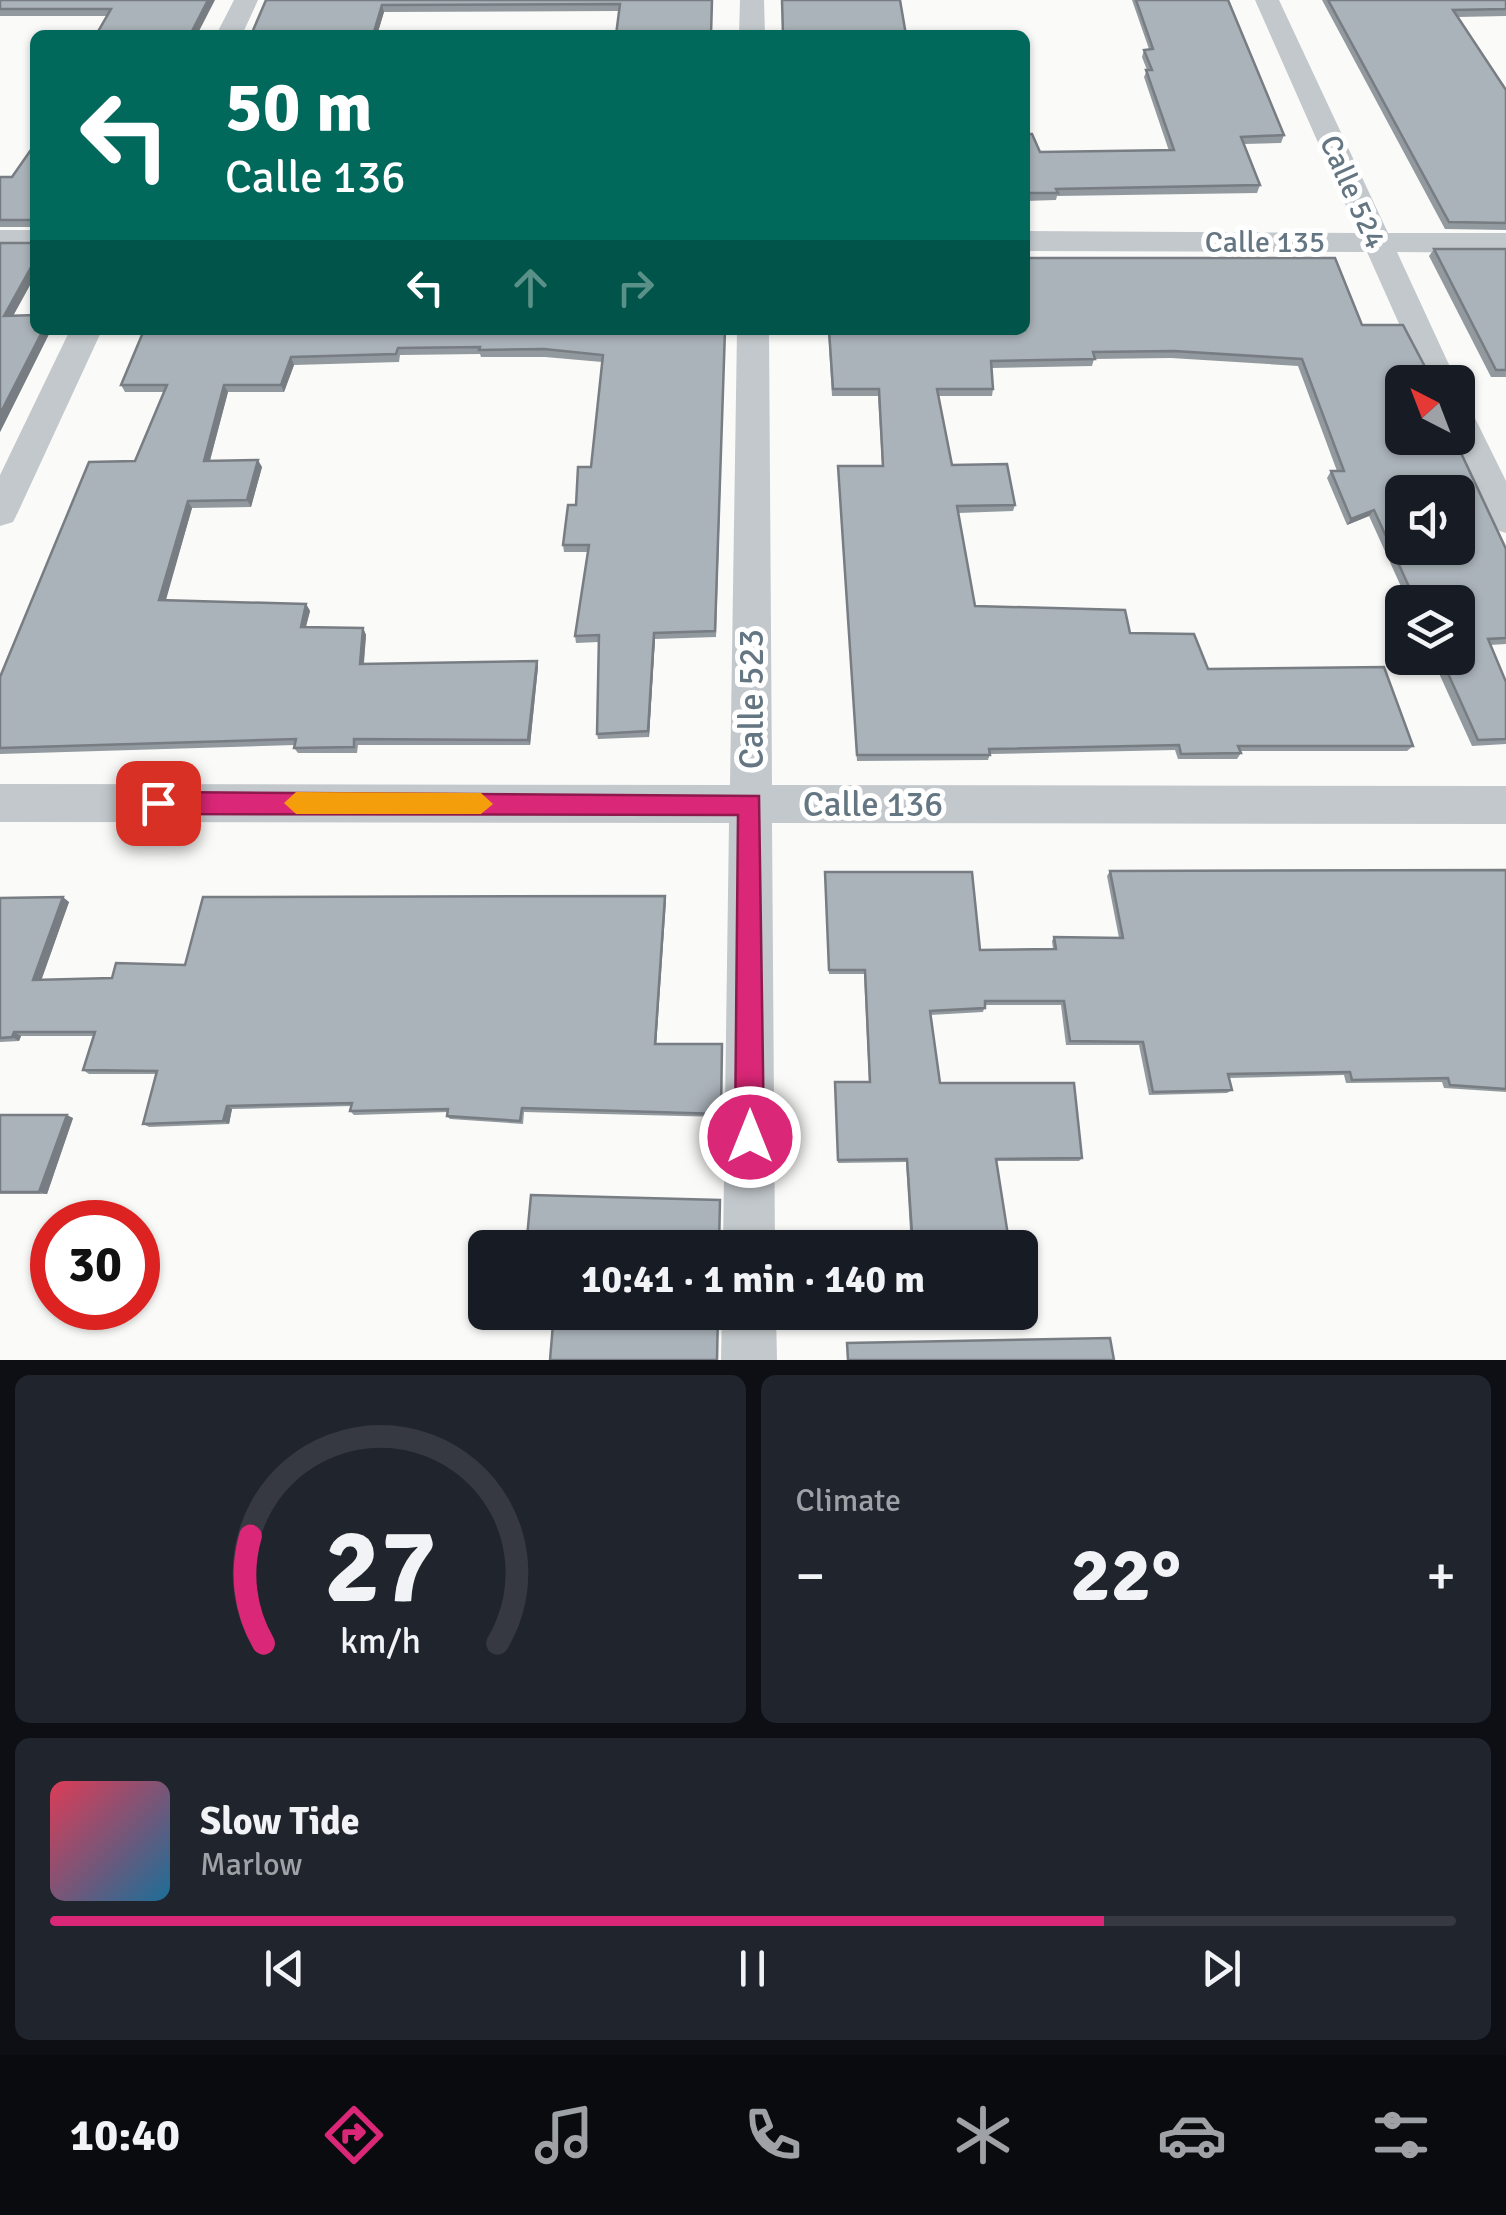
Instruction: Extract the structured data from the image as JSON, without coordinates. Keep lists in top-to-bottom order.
{
  "streets": {
    "street": [
      "Calle 524",
      "Calle 135",
      "Calle 523",
      "Calle 136"
    ]
  },
  "crossings": [
    ["Calle 524", "Calle 135"],
    ["Calle 523", "Calle 136"]
  ],
  "north": "top left",
  "page": {
    "turn": ["50 m", "Calle 136"],
    "limit": "30",
    "trip": "10:41 · 1 min · 140 m",
    "tile": "Climate",
    "heat": ["−", "22°", "+"],
    "song": ["Slow Tide", "Marlow"],
    "tabs": "10:40",
    "gauge": ["27", "km/h"]
  }
}
